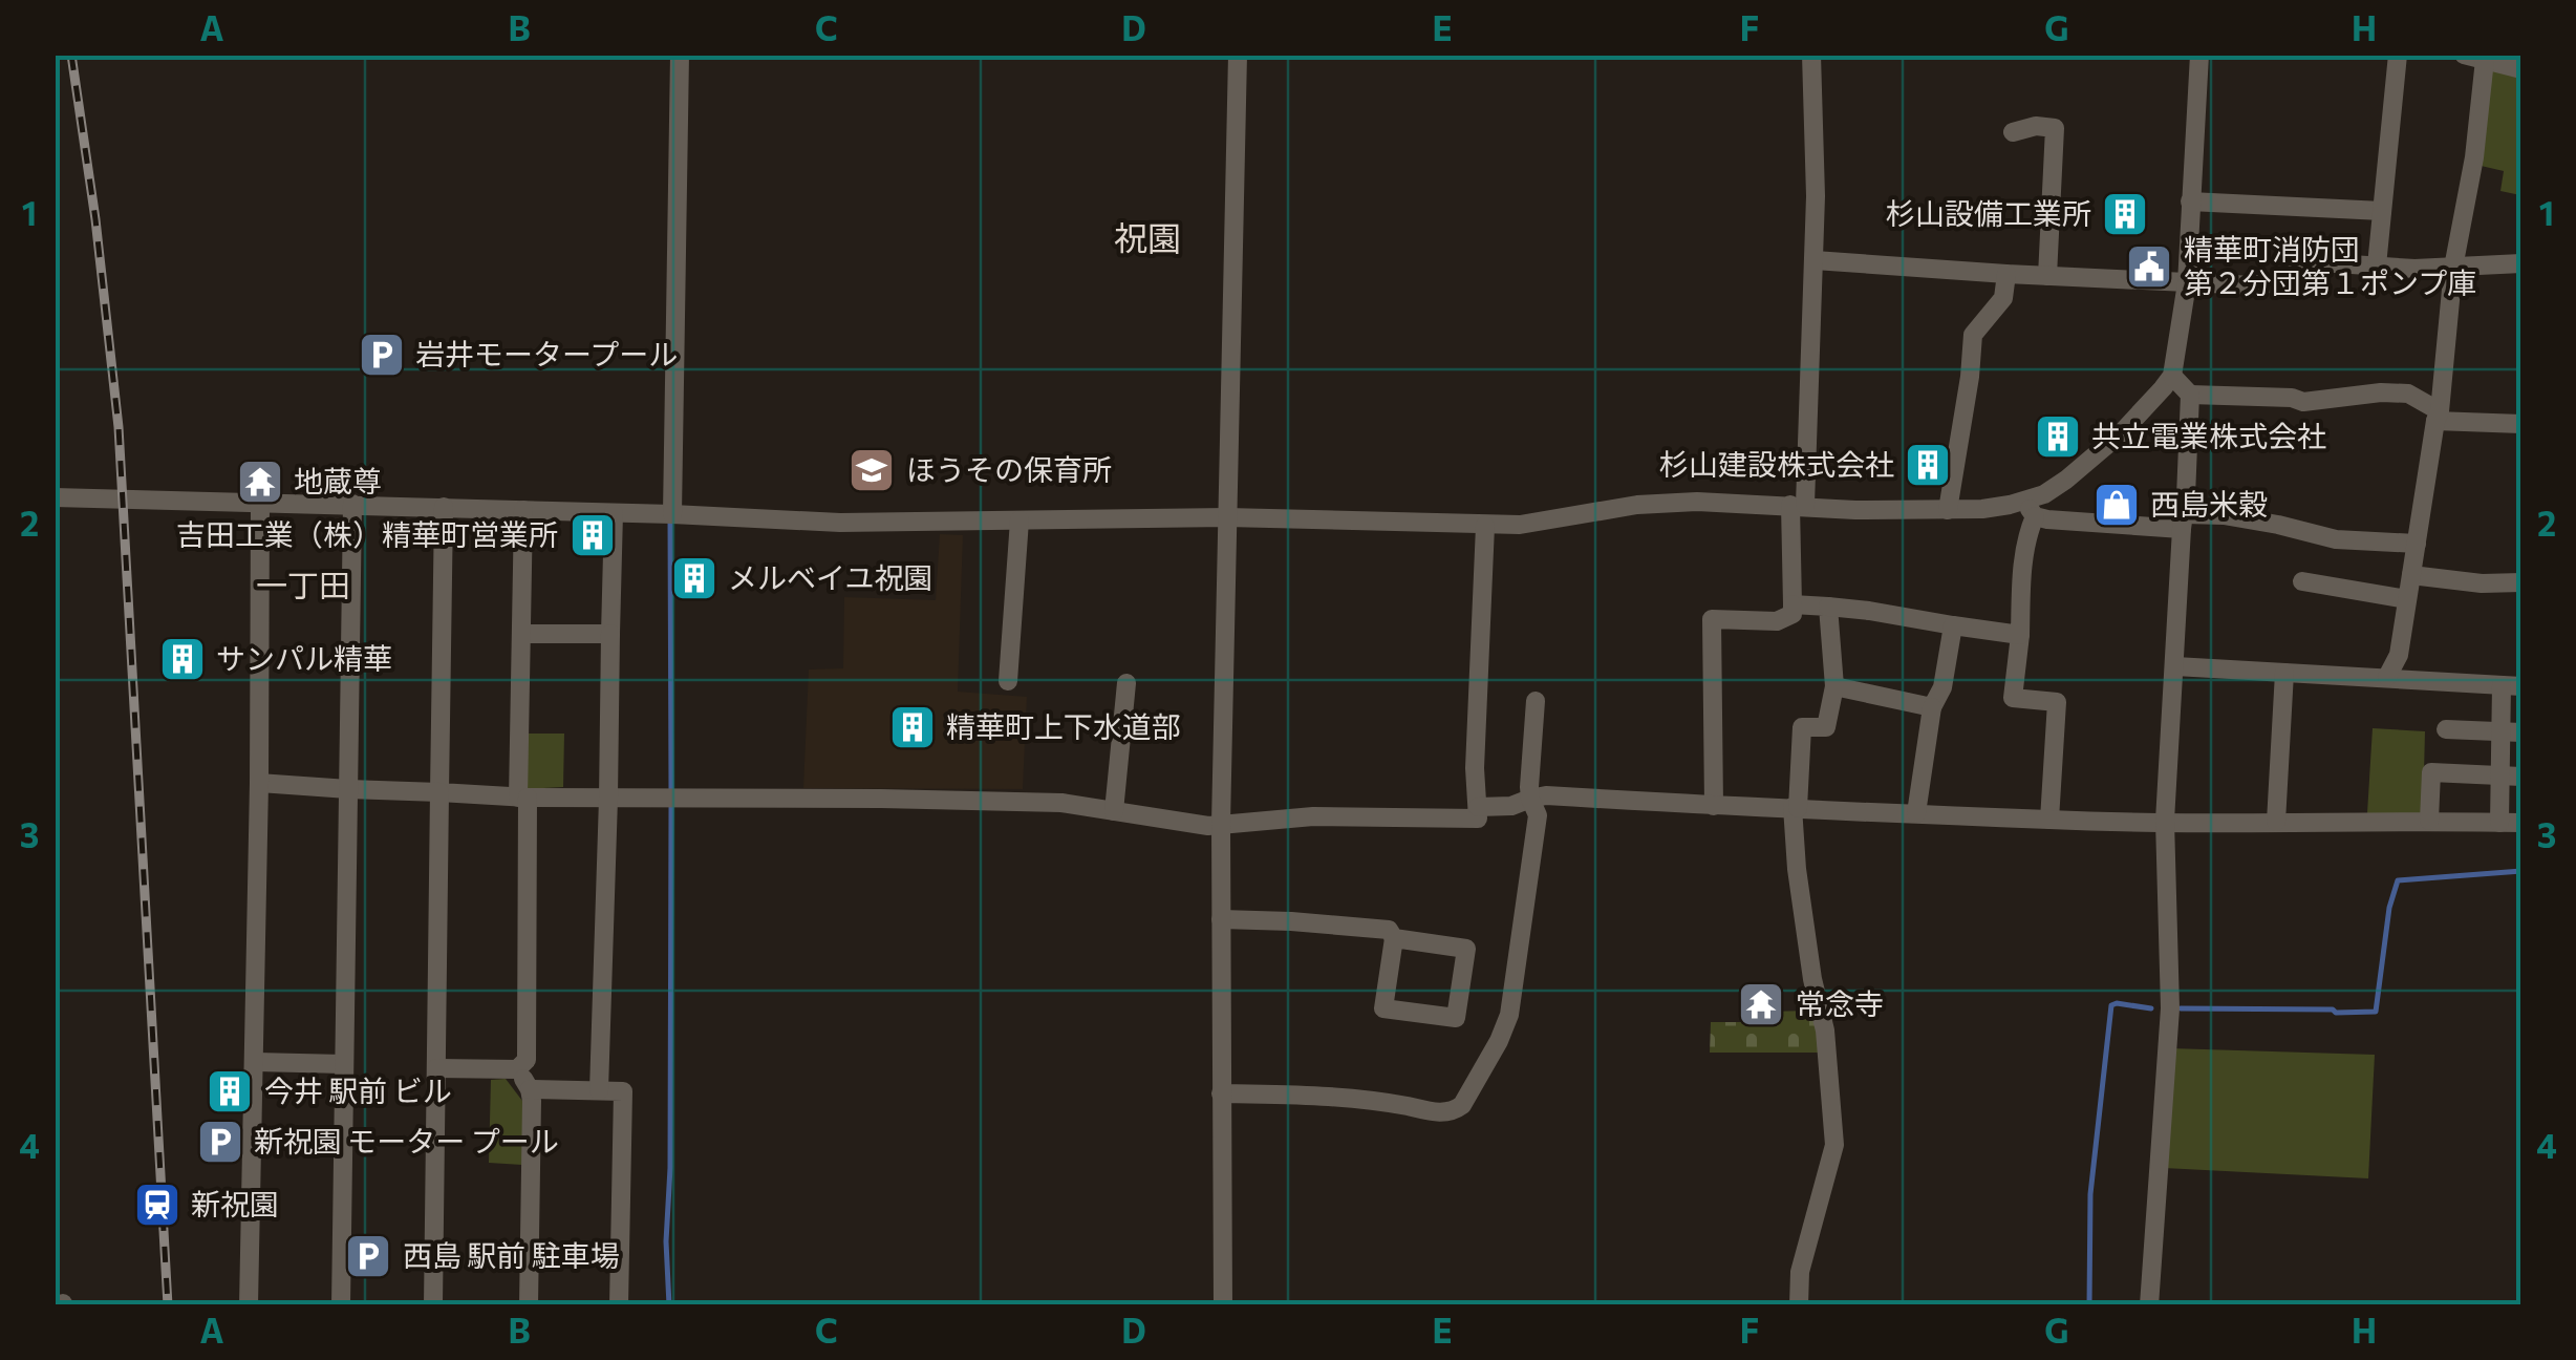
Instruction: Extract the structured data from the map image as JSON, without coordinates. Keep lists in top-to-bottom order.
{
  "districts": ["祝園", "一丁田"],
  "places": {
    "building": [
      "杉山設備工業所",
      "共立電業株式会社",
      "杉山建設株式会社",
      "吉田工業（株）精華町営業所",
      "メルベイユ祝園",
      "サンパル精華",
      "精華町上下水道部",
      "今井 駅前 ビル"
    ],
    "public building": ["精華町消防団 第２分団第１ポンプ庫"],
    "parking": ["岩井モータープール", "新祝園 モーター プール", "西島 駅前 駐車場"],
    "school or university": ["ほうその保育所"],
    "temple": ["地蔵尊", "常念寺"],
    "shop": ["西島米穀"],
    "station": ["新祝園"]
  },
  "grid": {
    "columns": [
      "A",
      "B",
      "C",
      "D",
      "E",
      "F",
      "G",
      "H"
    ],
    "rows": [
      "1",
      "2",
      "3",
      "4"
    ]
  }
}
